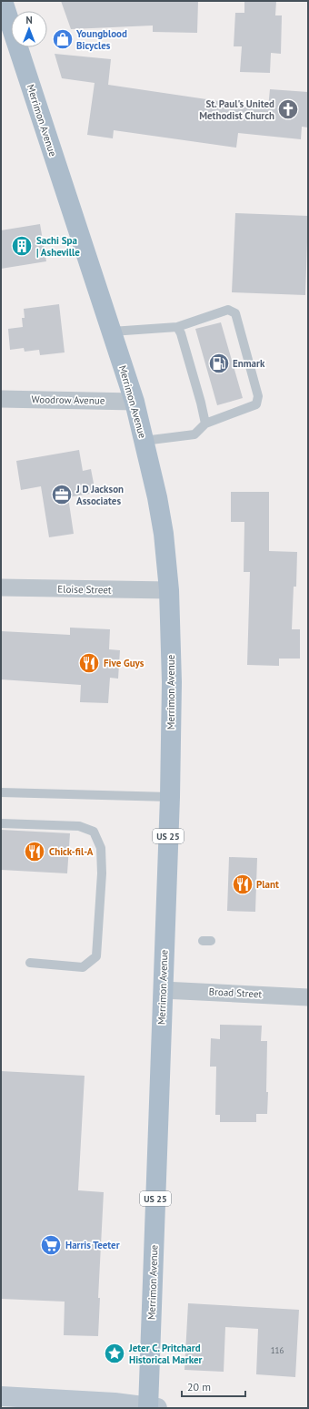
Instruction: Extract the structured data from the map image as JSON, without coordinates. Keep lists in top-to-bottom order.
{
  "streets": {
    "main road": ["Merrimon Avenue", "US 25"],
    "street": ["Woodrow Avenue", "Eloise Street", "Broad Street"]
  },
  "crossings": [
    ["Merrimon Avenue", "Woodrow Avenue"],
    ["Merrimon Avenue", "Eloise Street"],
    ["Merrimon Avenue", "Broad Street"]
  ],
  "places": {
    "shop": ["Youngblood Bicycles"],
    "church": ["St. Paul's United Methodist Church"],
    "building": ["Sachi Spa | Asheville"],
    "fuel station": ["Enmark"],
    "office": ["J D Jackson Associates"],
    "restaurant": ["Five Guys", "Chick-fil-A", "Plant"],
    "supermarket": ["Harris Teeter"],
    "place": ["Jeter C. Pritchard Historical Marker"]
  },
  "house_numbers": ["116"],
  "scale_bar": "20 m",
  "north": "top"
}
